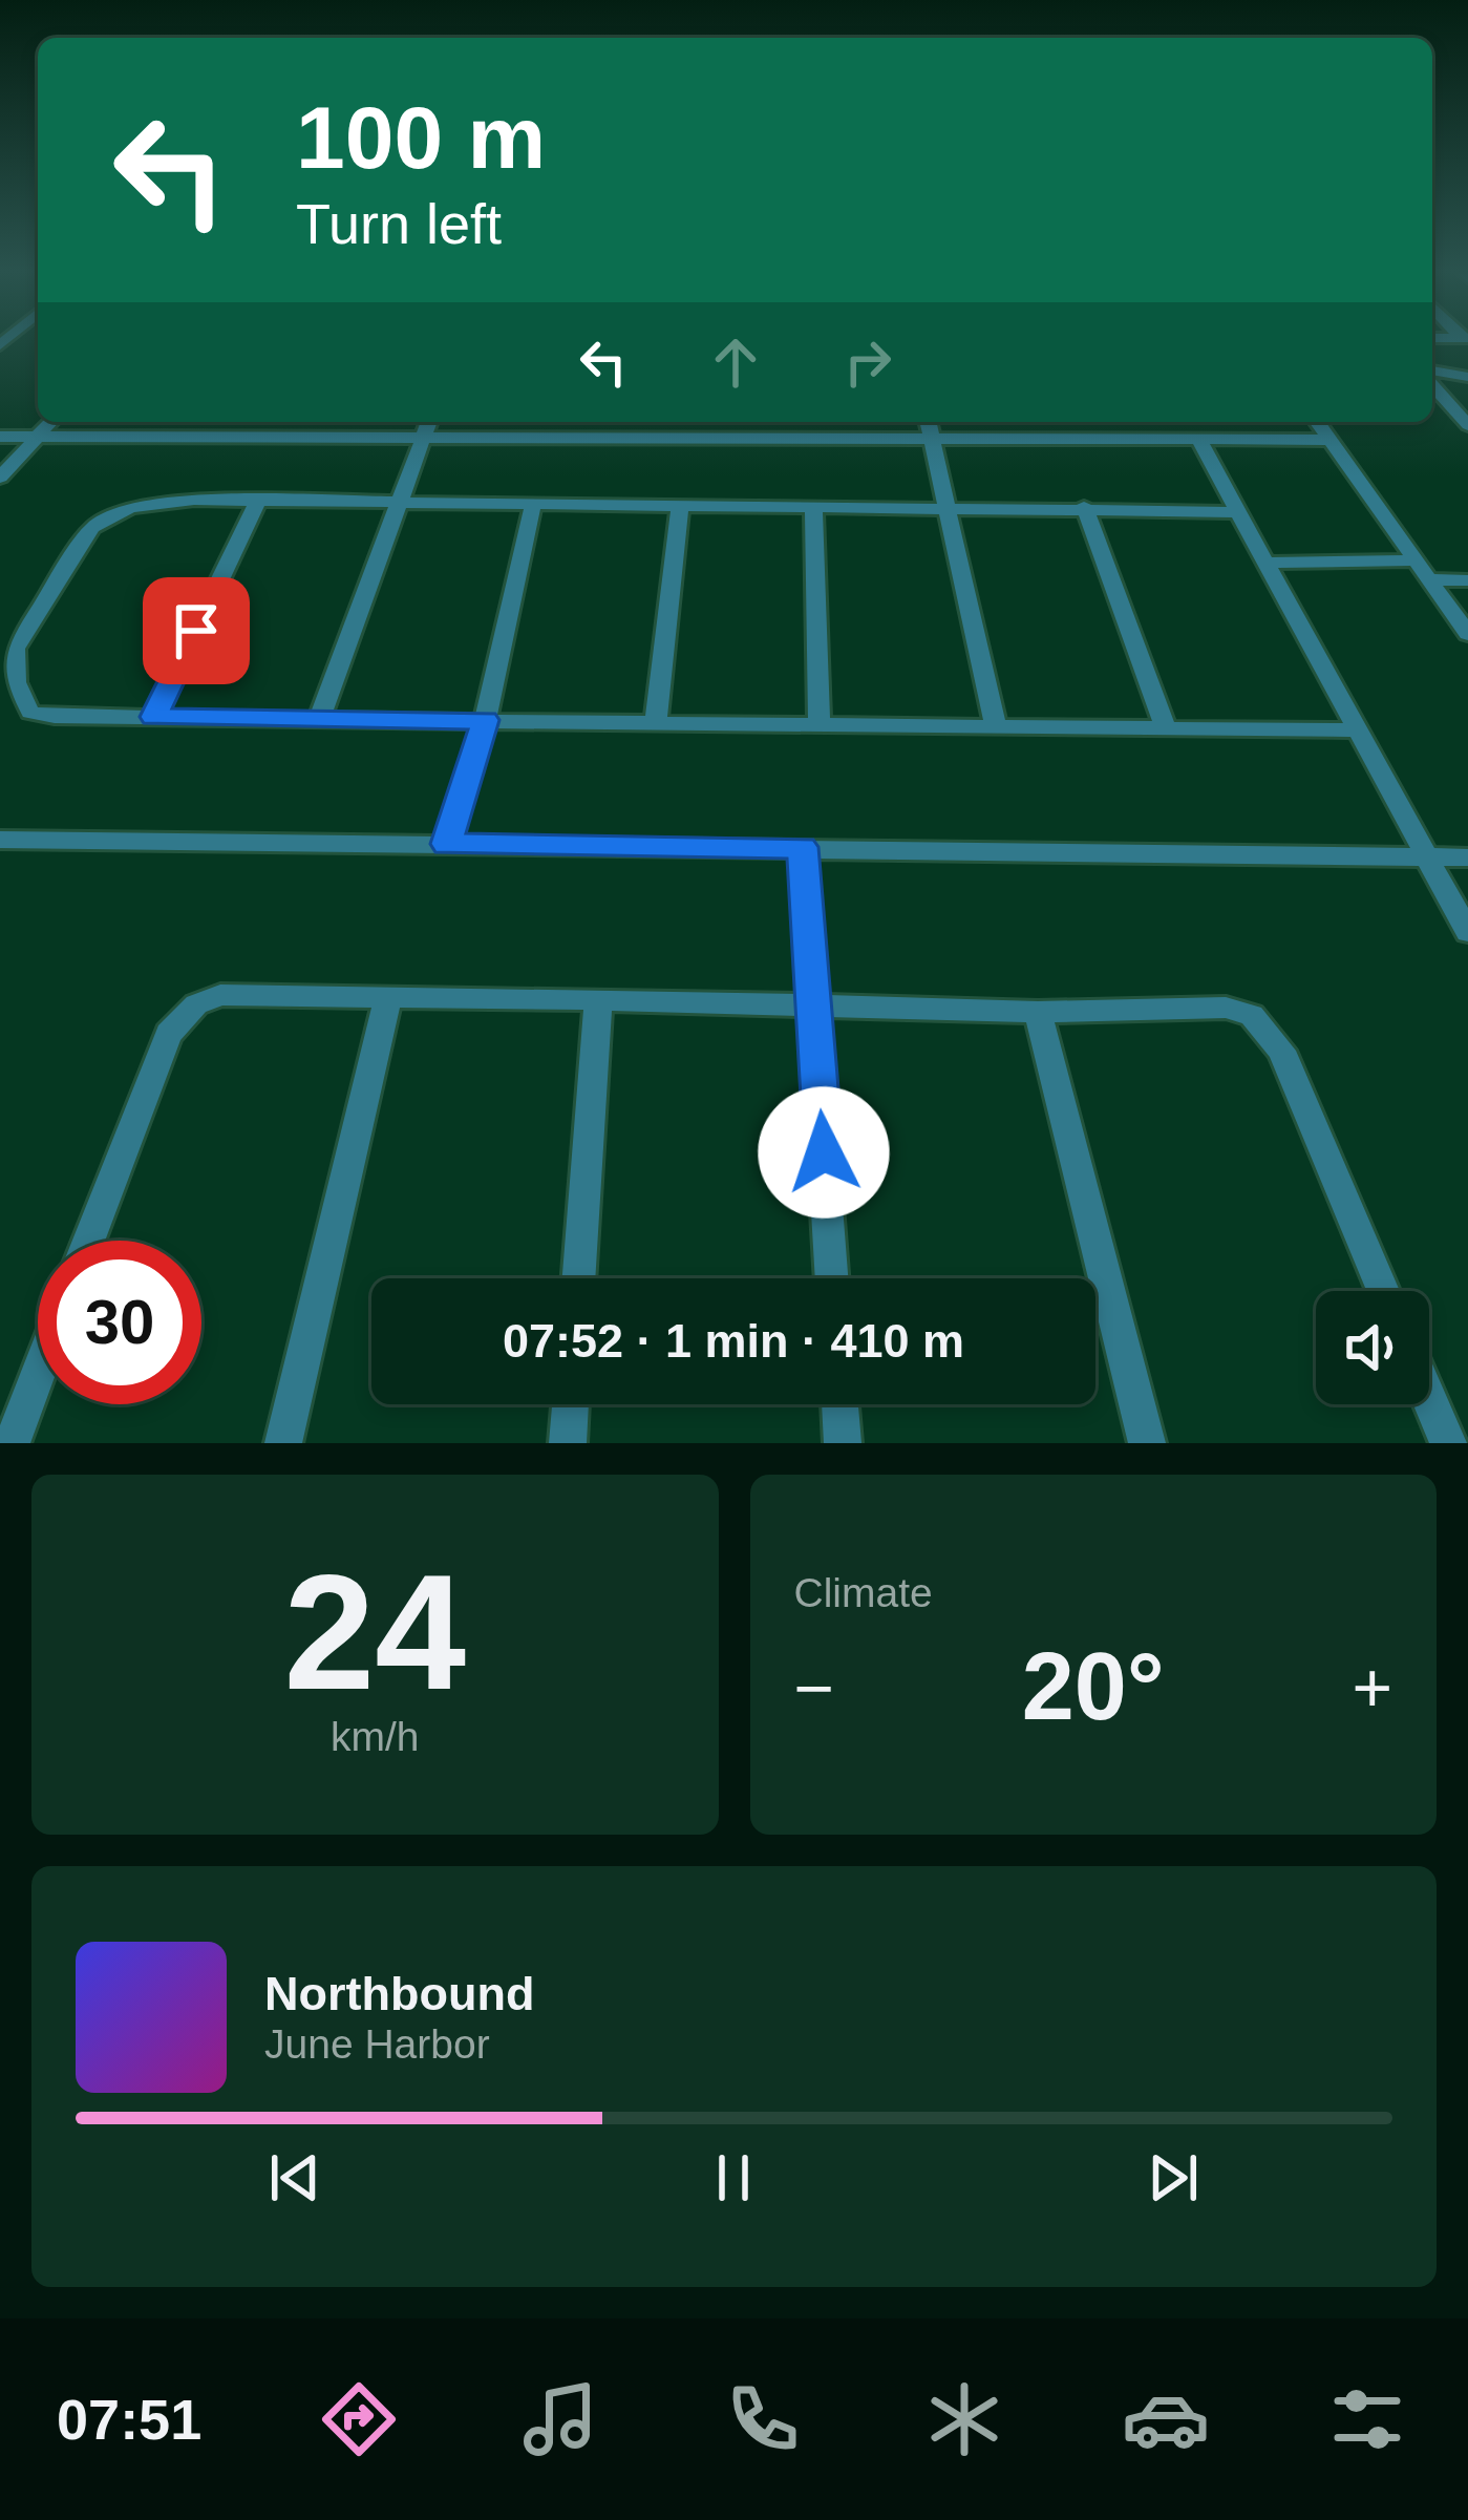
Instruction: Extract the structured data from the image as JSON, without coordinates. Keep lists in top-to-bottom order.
{
  "page": {
    "turn": ["100 m", "Turn left"],
    "limit": "30",
    "trip": "07:52 · 1 min · 410 m",
    "tile": [
      ["24", "km/h"],
      "Climate"
    ],
    "heat": ["−", "20°", "+"],
    "song": ["Northbound", "June Harbor"],
    "tabs": "07:51"
  }
}
